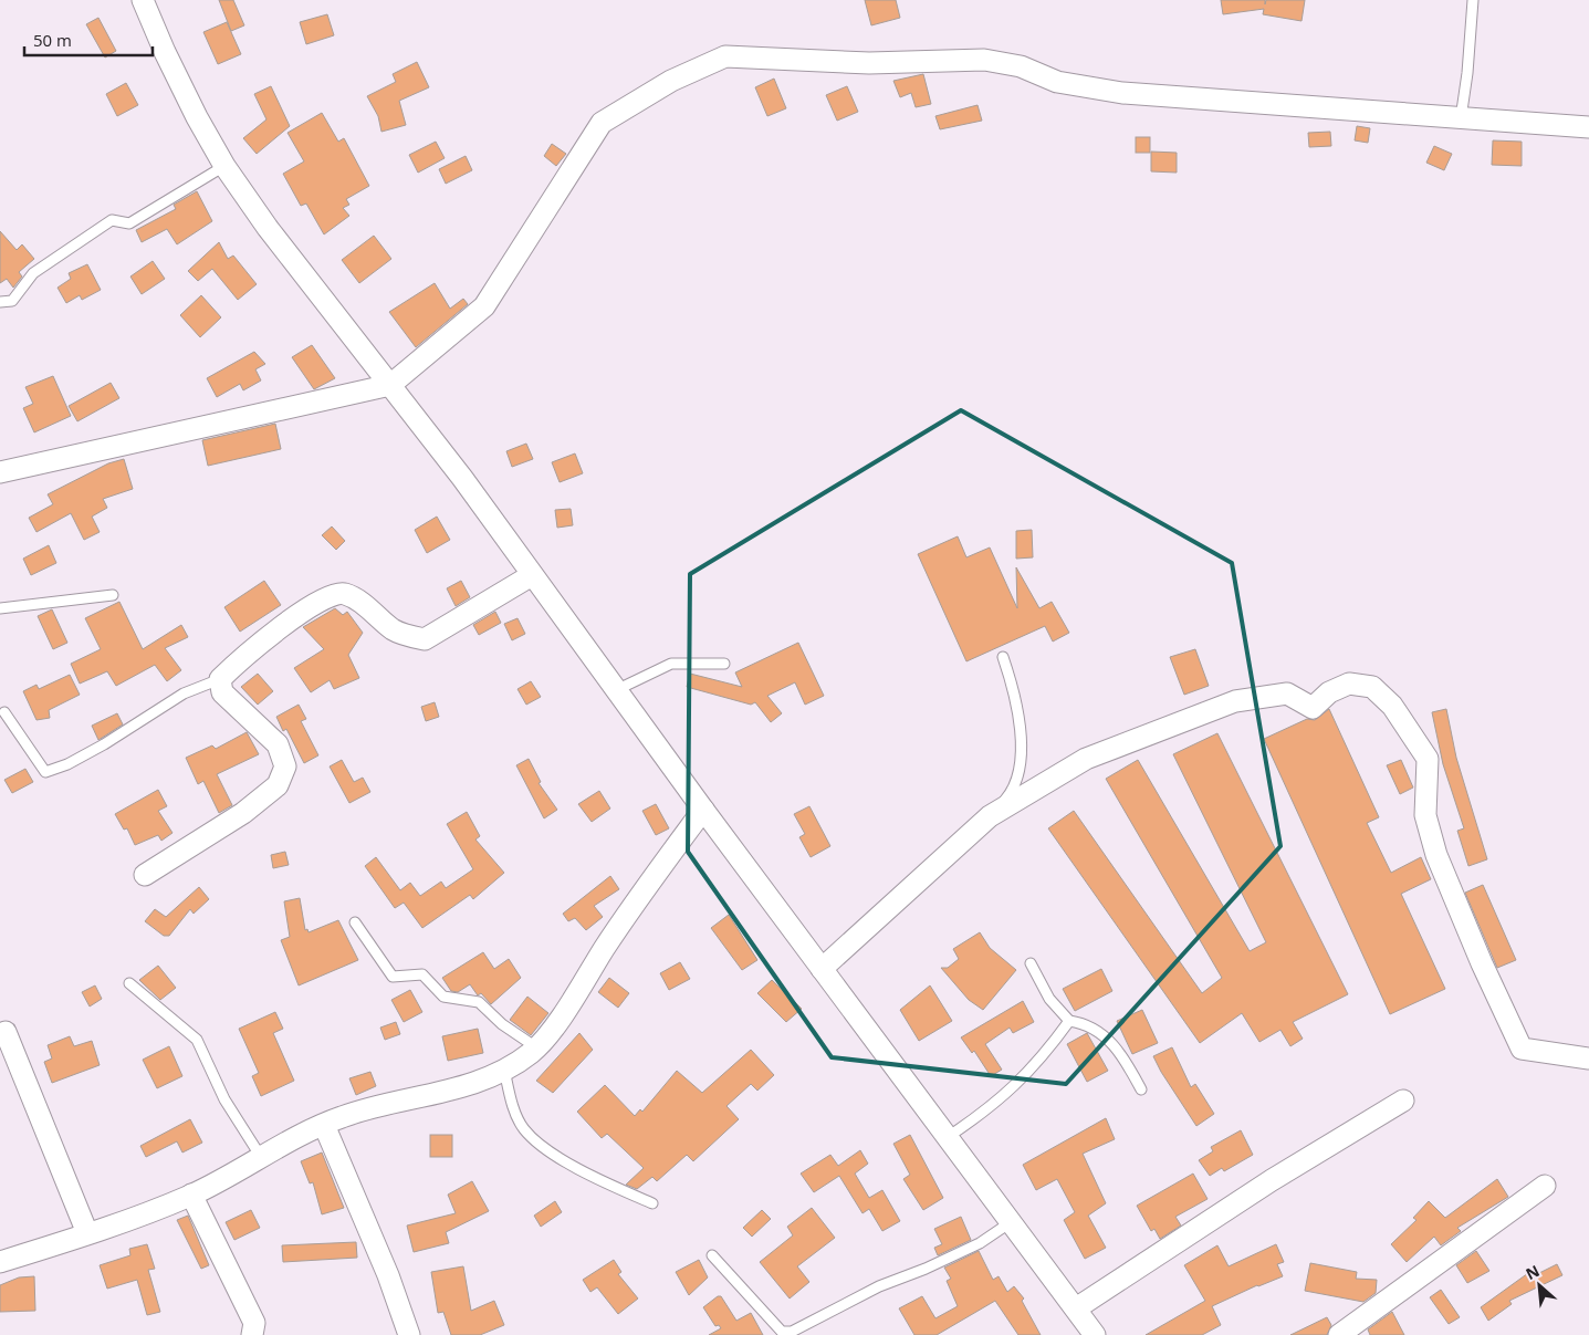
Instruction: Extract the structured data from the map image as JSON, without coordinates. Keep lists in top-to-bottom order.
{
  "scale_bar": "50 m",
  "north": "top left"
}
